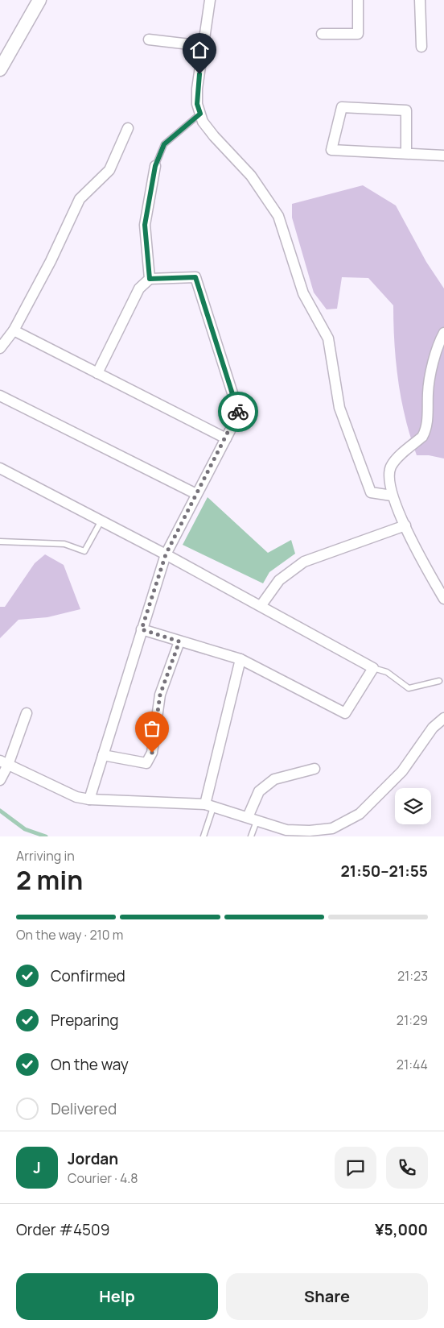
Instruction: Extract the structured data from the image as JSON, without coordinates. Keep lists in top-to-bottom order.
{
  "page": {
    "heading": ["2 min", "Arriving in", "21:50–21:55"],
    "panel": [
      "Jordan",
      "Courier · 4.8",
      "Order #4509",
      "¥5,000"
    ],
    "bar": "On the way · 210 m",
    "list": [
      ["Confirmed", "21:23"],
      ["Preparing", "21:29"],
      ["On the way", "21:44"],
      "Delivered"
    ],
    "round": "J",
    "buttons": ["Help", "Share"]
  }
}
